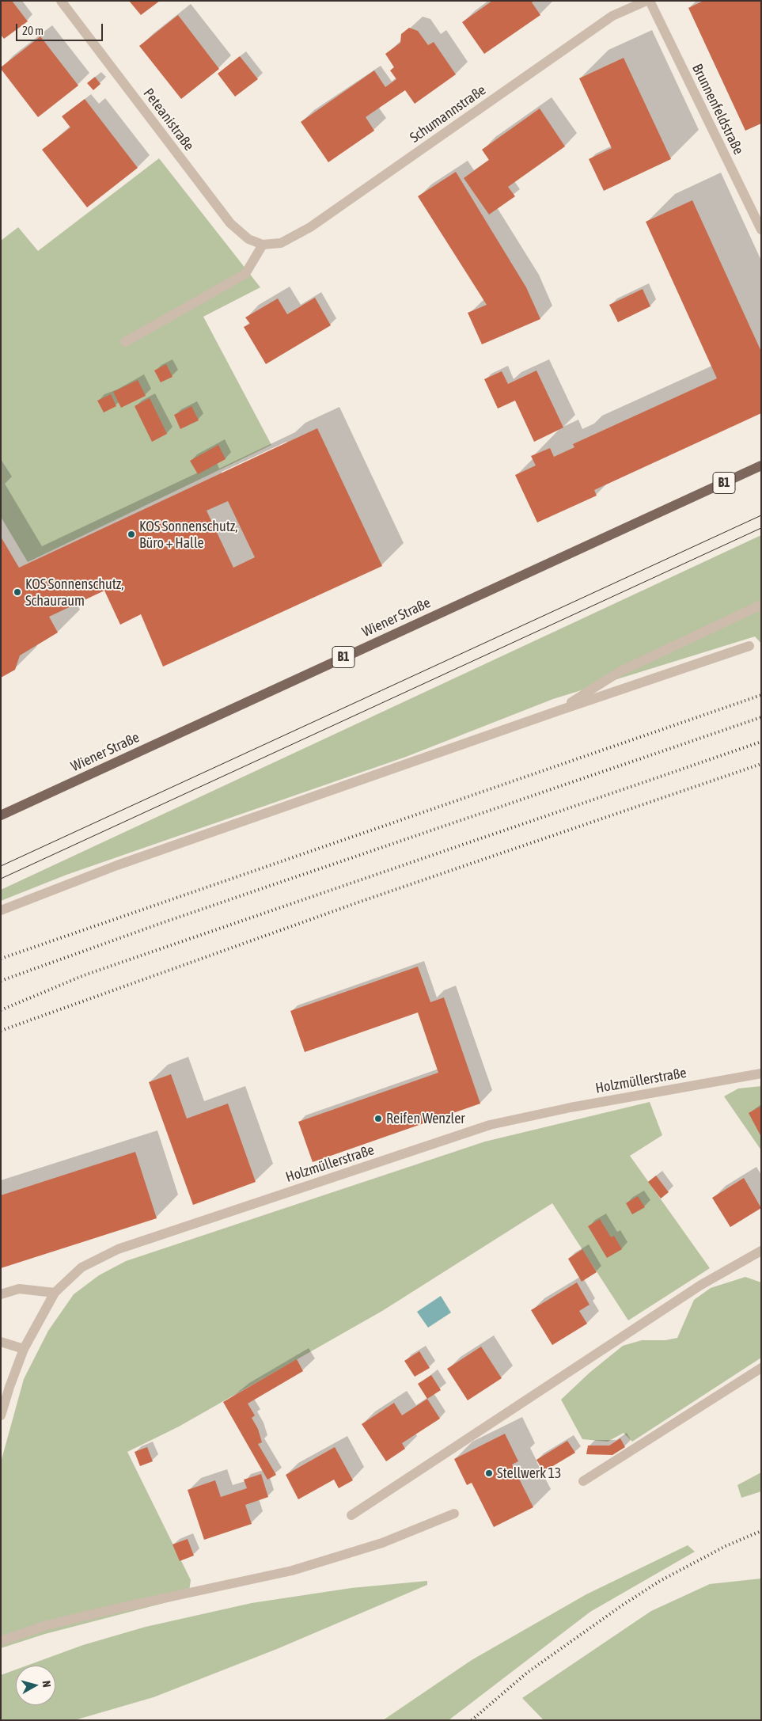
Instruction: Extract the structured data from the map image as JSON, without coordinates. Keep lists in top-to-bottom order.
{
  "streets": {
    "main road": ["B1", "Wiener Straße"],
    "street": [
      "Brunnenfeldstraße",
      "Schumannstraße",
      "Peteanistraße",
      "Holzmüllerstraße"
    ]
  },
  "crossings": [
    ["Schumannstraße", "Peteanistraße"]
  ],
  "places": [
    "KOS Sonnenschutz, Büro + Halle",
    "KOS Sonnenschutz, Schauraum",
    "Reifen Wenzler",
    "Stellwerk 13"
  ],
  "scale_bar": "20 m",
  "north": "right"
}
